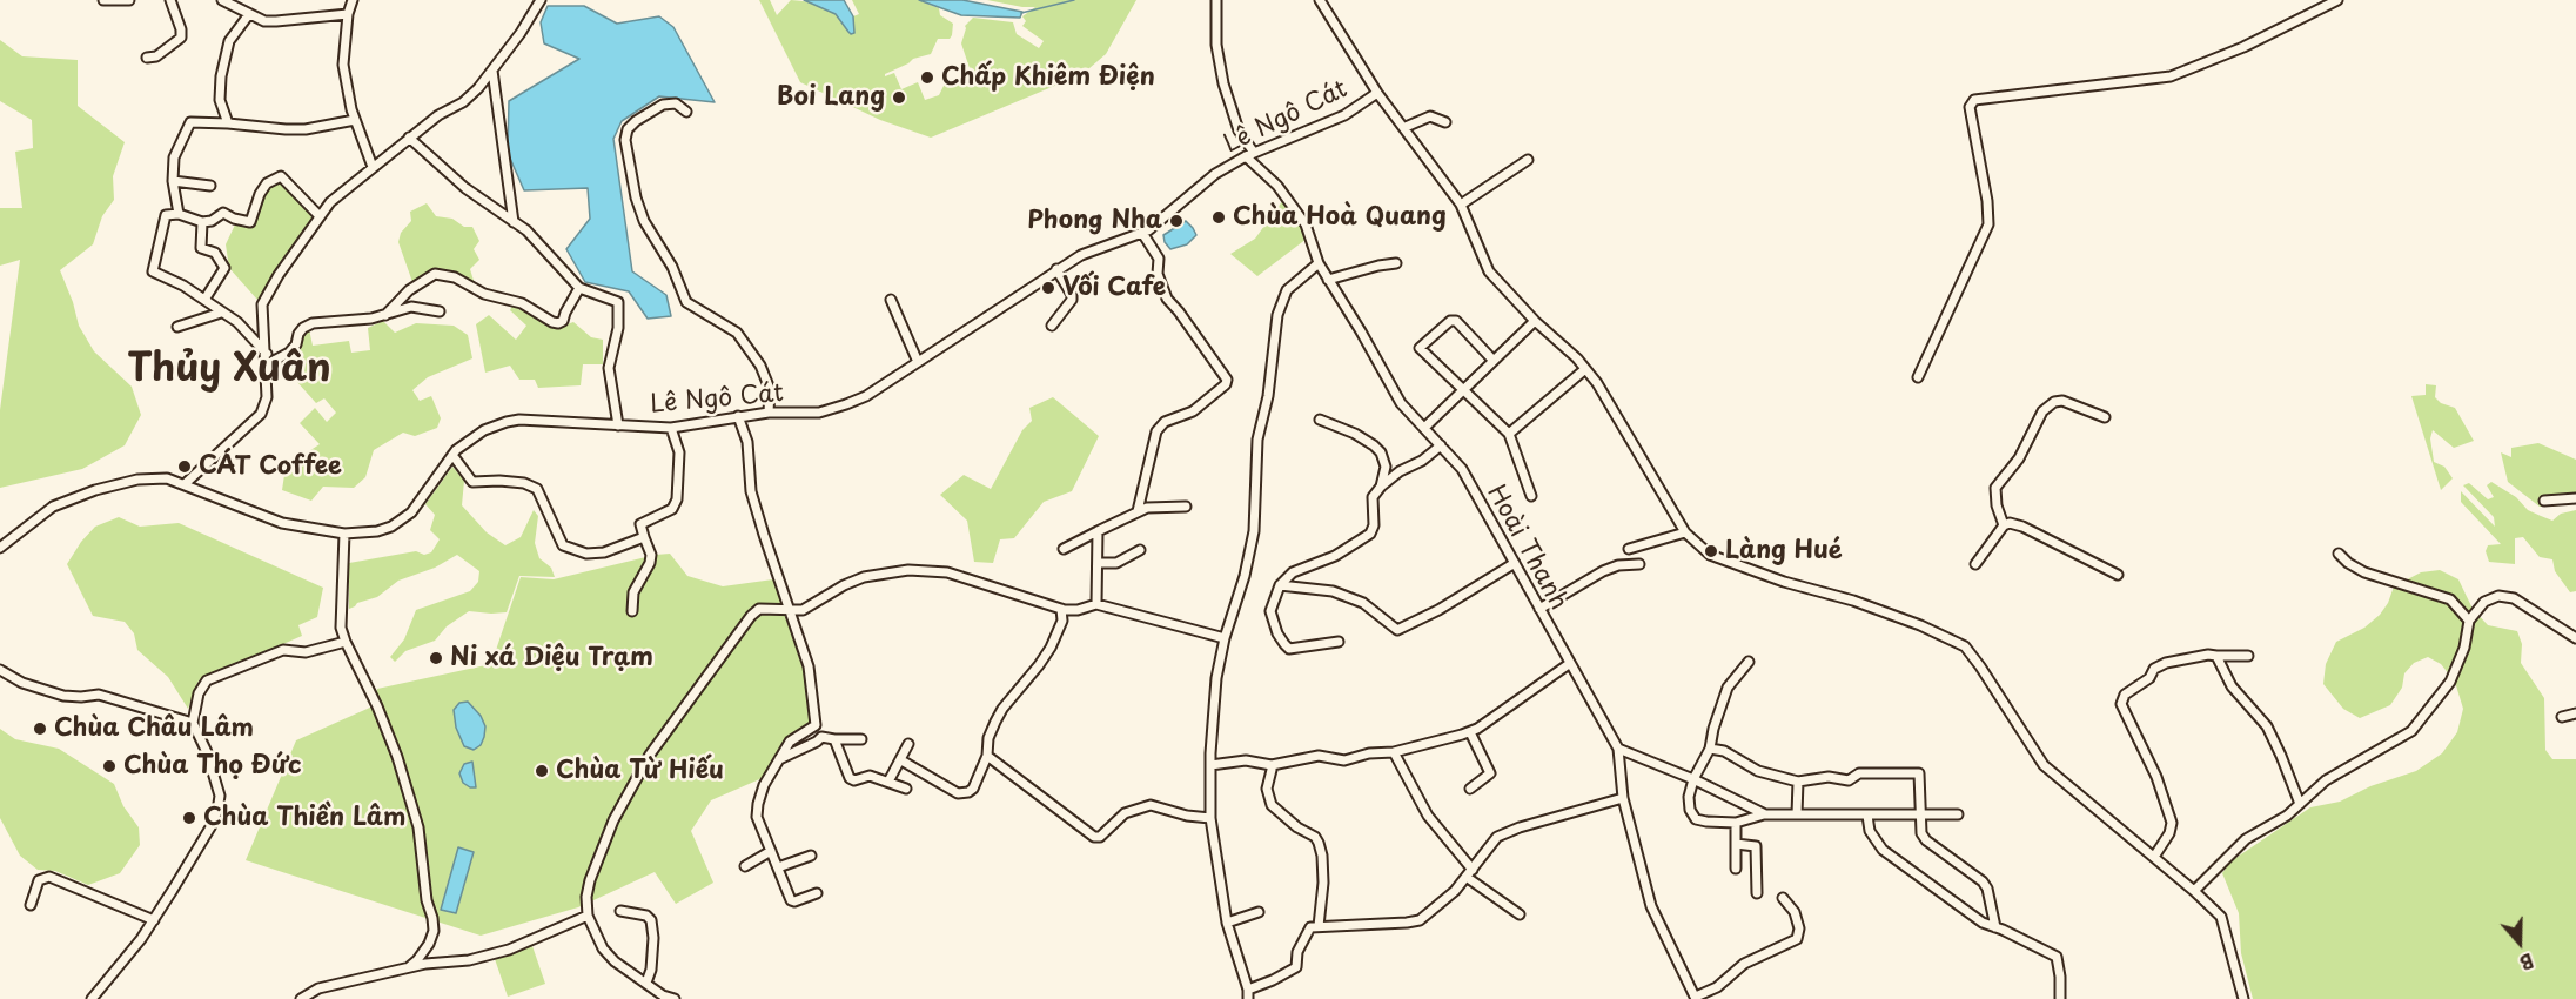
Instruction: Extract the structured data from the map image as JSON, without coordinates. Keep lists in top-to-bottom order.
{
  "streets": {
    "street": ["Lê Ngô Cát", "Hoài Thanh"]
  },
  "crossings": [
    ["Lê Ngô Cát", "Hoài Thanh"]
  ],
  "districts": ["Thủy Xuân"],
  "places": [
    "Chấp Khiêm Điện",
    "Boi Lang",
    "Chùa Hoà Quang",
    "Phong Nha",
    "Vối Cafe",
    "CÁT Coffee",
    "Làng Hué",
    "Ni xá Diệu Trạm",
    "Chùa Châu Lâm",
    "Chùa Thọ Đức",
    "Chùa Từ Hiếu",
    "Chùa Thiền Lâm"
  ],
  "north": "bottom"
}
